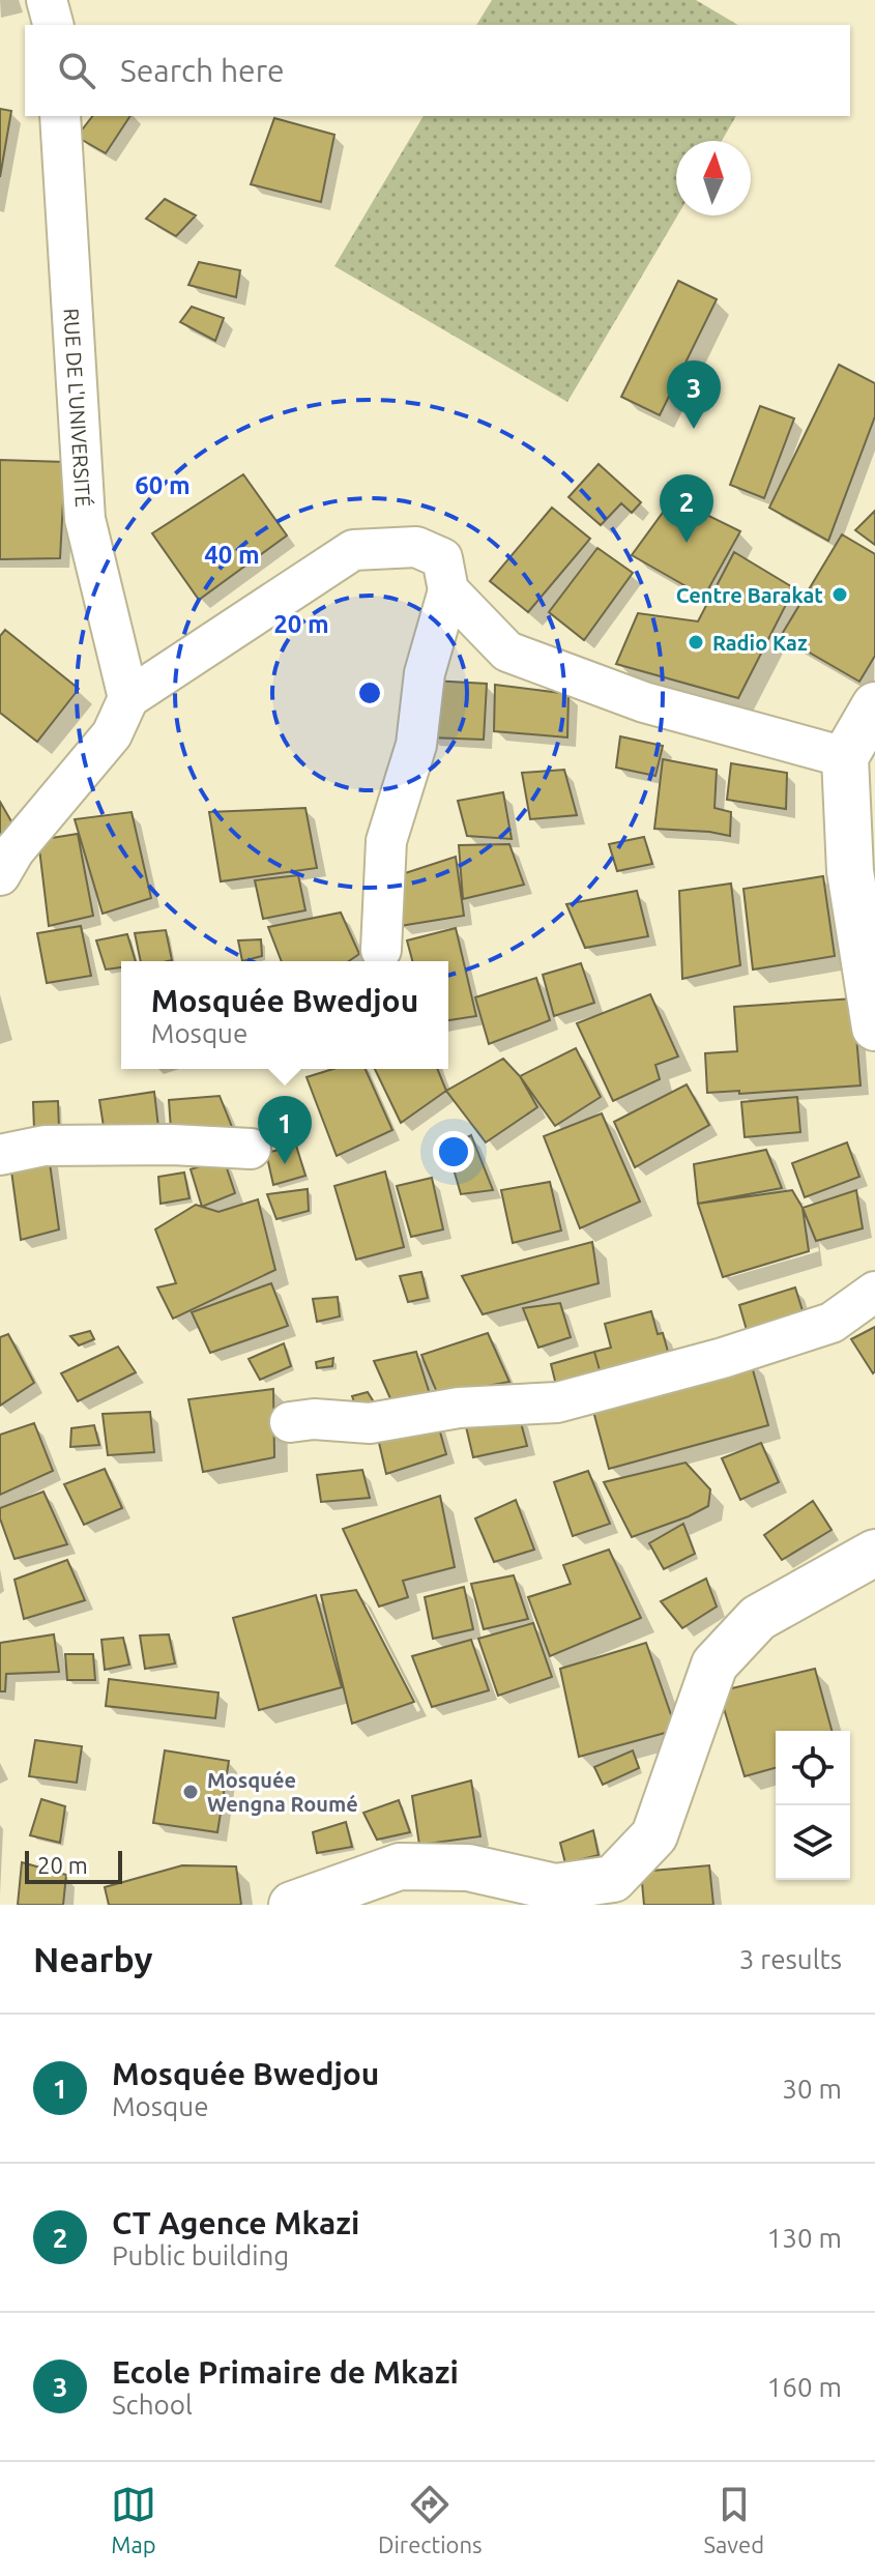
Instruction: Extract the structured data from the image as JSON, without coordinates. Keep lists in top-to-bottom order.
{
  "streets": {
    "street": ["RUE DE L'UNIVERSITÉ"]
  },
  "places": ["Centre Barakat", "Radio Kaz", "Mosquée Wengna Roumé"],
  "scale_bar": "20 m",
  "north": "top",
  "page": {
    "search": "Search here",
    "pins": ["3", "2", "1"],
    "popup": ["Mosquée Bwedjou", "Mosque"],
    "scale": "20 m",
    "heading": ["Nearby", "3 results"],
    "list": [
      {
        "mark": "1",
        "name": "Mosquée Bwedjou",
        "note": "Mosque",
        "value": "30 m"
      },
      {
        "mark": "2",
        "name": "CT Agence Mkazi",
        "note": "Public building",
        "value": "130 m"
      },
      {
        "mark": "3",
        "name": "Ecole Primaire de Mkazi",
        "note": "School",
        "value": "160 m"
      }
    ],
    "nav": ["Map", "Directions", "Saved"]
  },
  "rings": ["60 m", "40 m", "20 m"]
}
